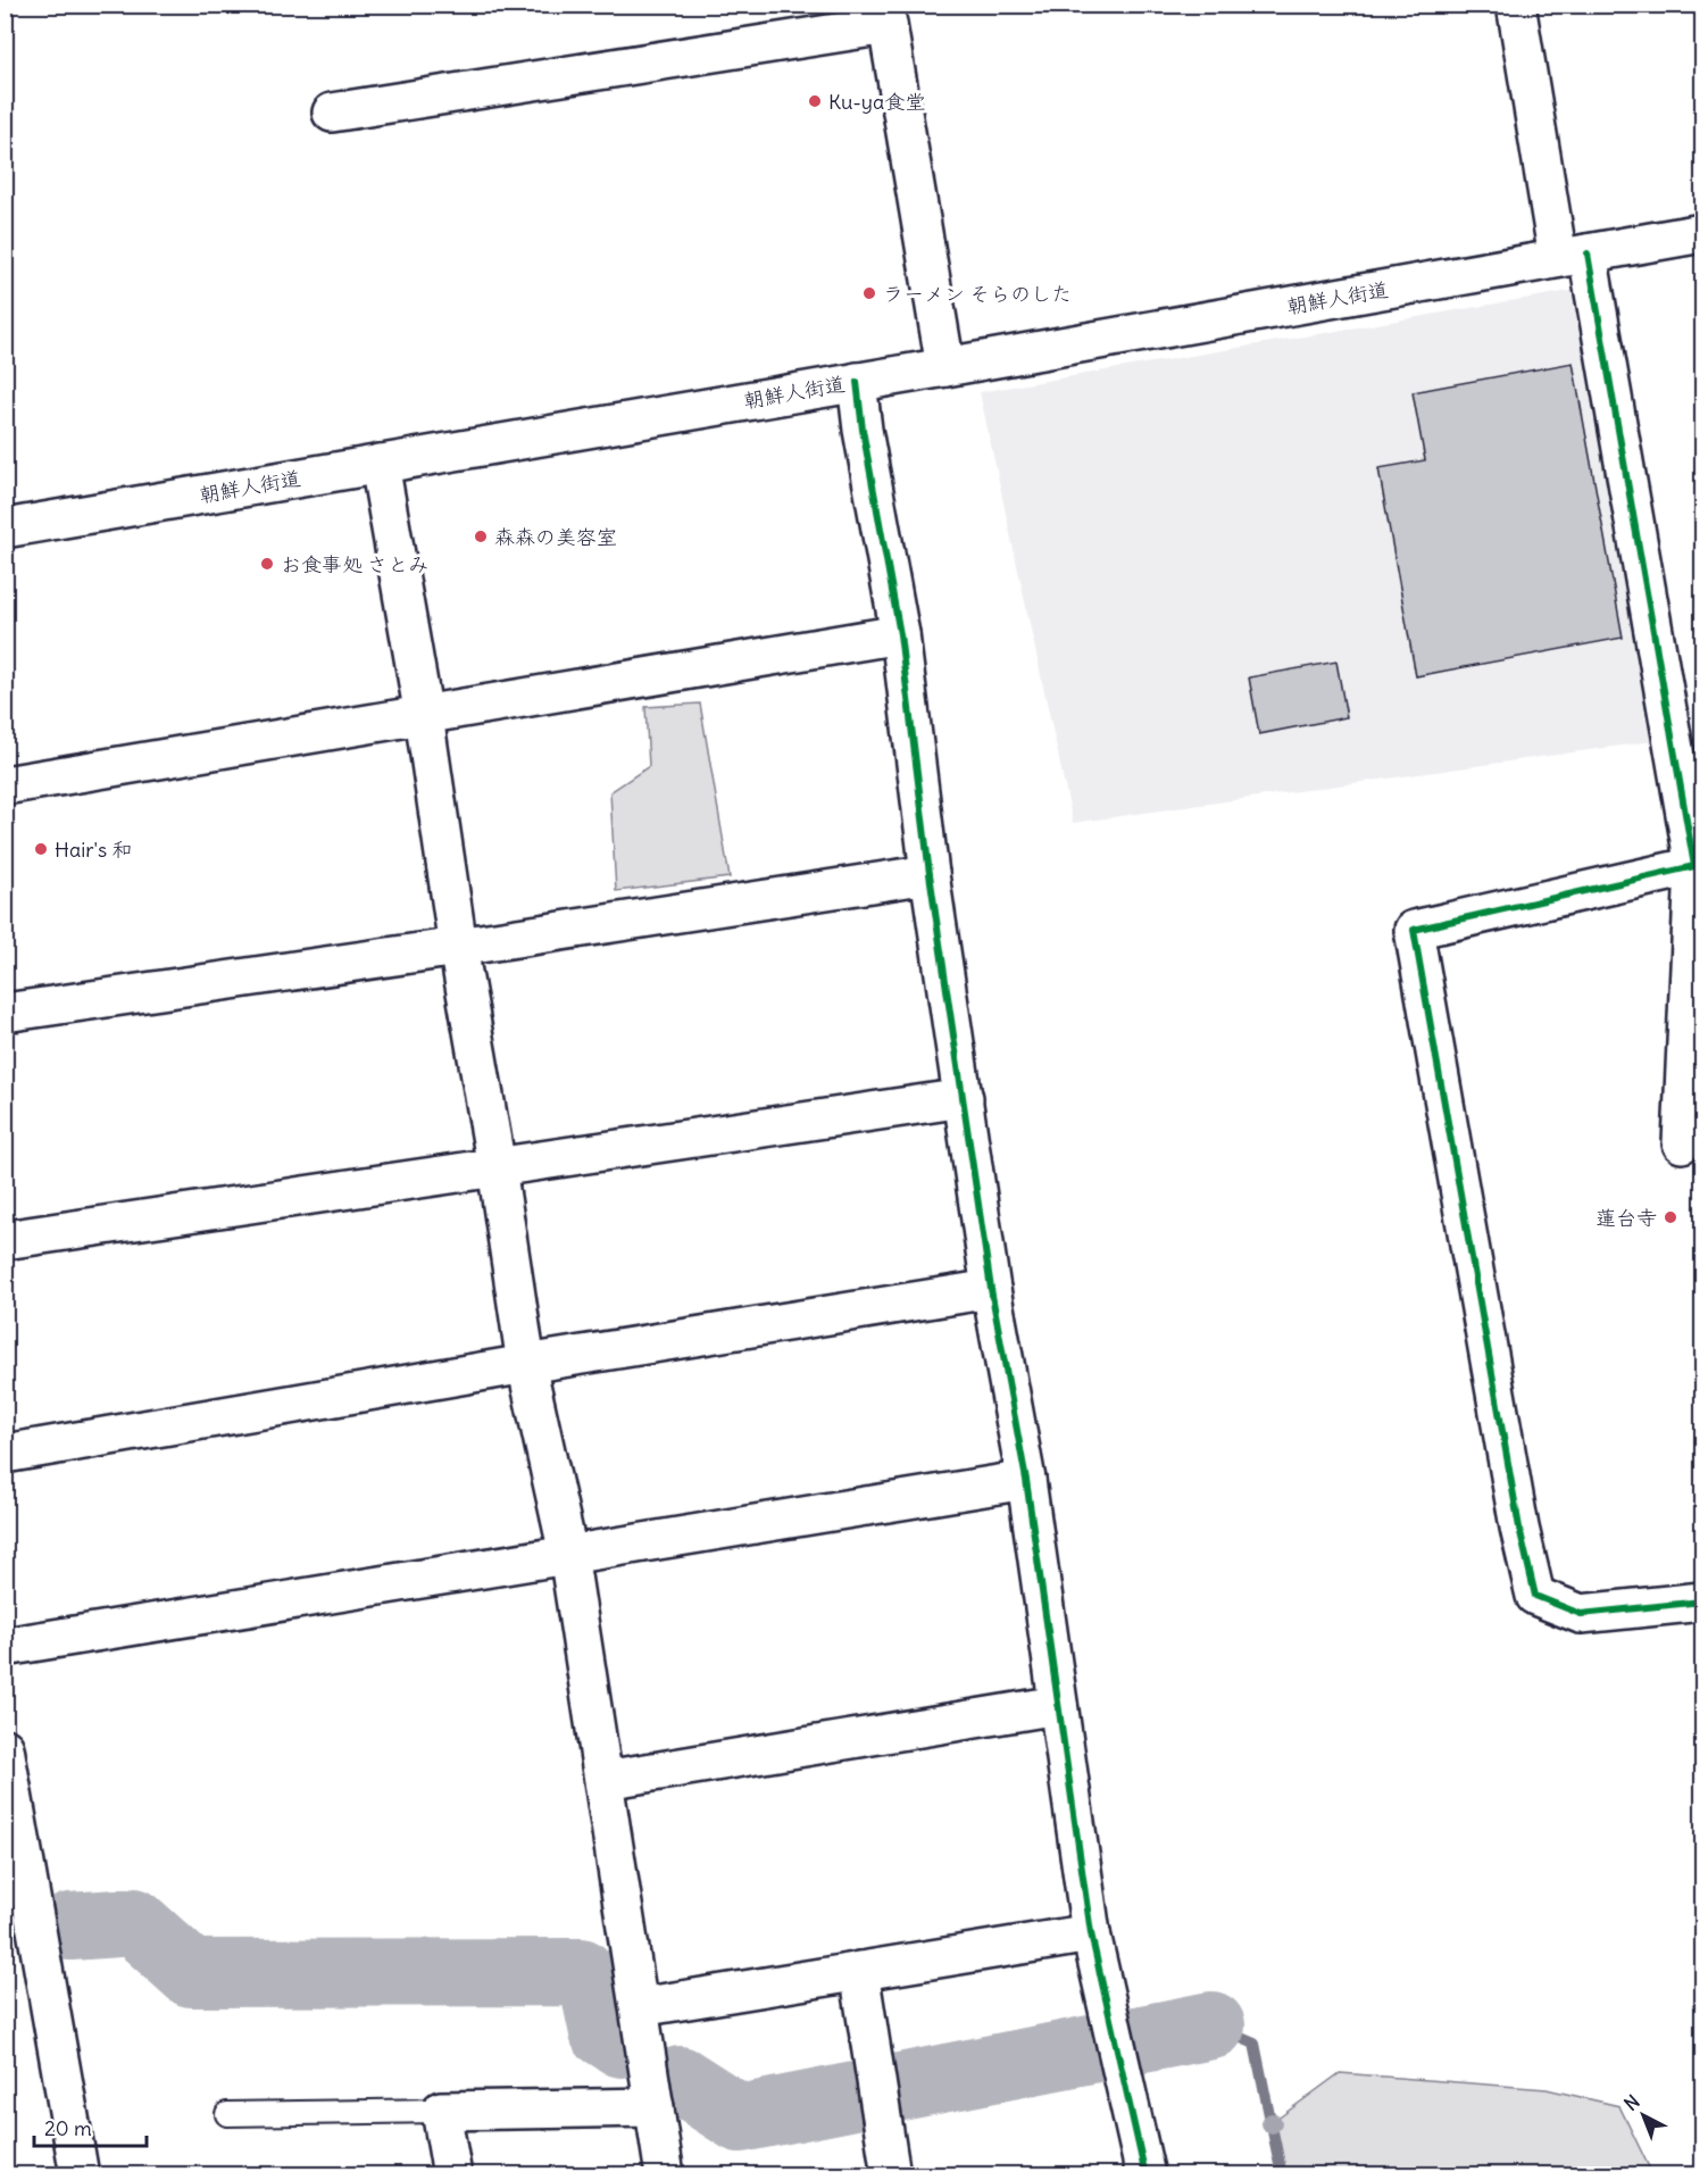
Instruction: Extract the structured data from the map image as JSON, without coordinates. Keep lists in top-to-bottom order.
{
  "streets": {
    "street": ["朝鮮人街道"]
  },
  "places": [
    "Ku-ya食堂",
    "ラーメン そらのした",
    "森森の美容室",
    "お食事処 さとみ",
    "Hair's 和",
    "蓮台寺"
  ],
  "scale_bar": "20 m",
  "north": "top left"
}
